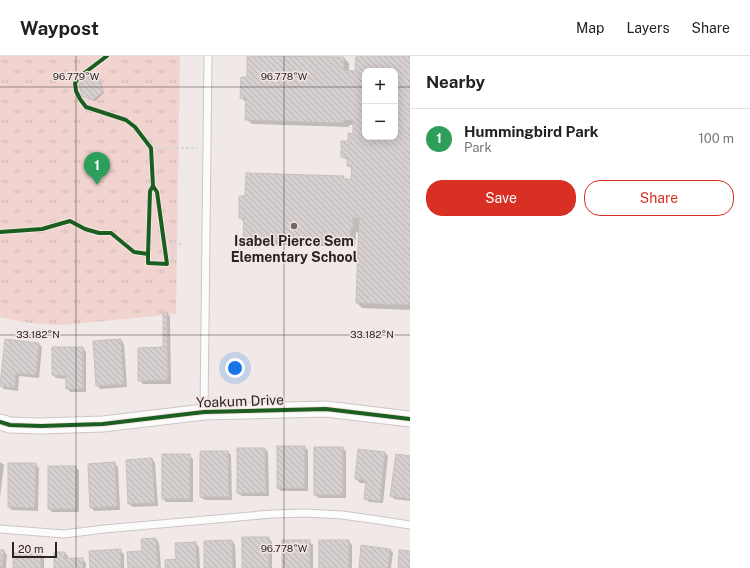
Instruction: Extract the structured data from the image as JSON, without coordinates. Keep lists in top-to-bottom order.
{
  "streets": {
    "street": ["Yoakum Drive"]
  },
  "places": ["Isabel Pierce Sem Elementary School"],
  "scale_bar": "20 m",
  "page": {
    "header": "Waypost",
    "nav": ["Map", "Layers", "Share"],
    "heading": "Nearby",
    "map_buttons": ["+", "−"],
    "list": [
      {
        "mark": "1",
        "name": "Hummingbird Park",
        "note": "Park",
        "value": "100 m"
      }
    ],
    "pins": "1",
    "buttons": ["Save", "Share"],
    "scale": "20 m"
  },
  "coordinates": ["96.779°W", "96.778°W", "33.182°N"]
}
